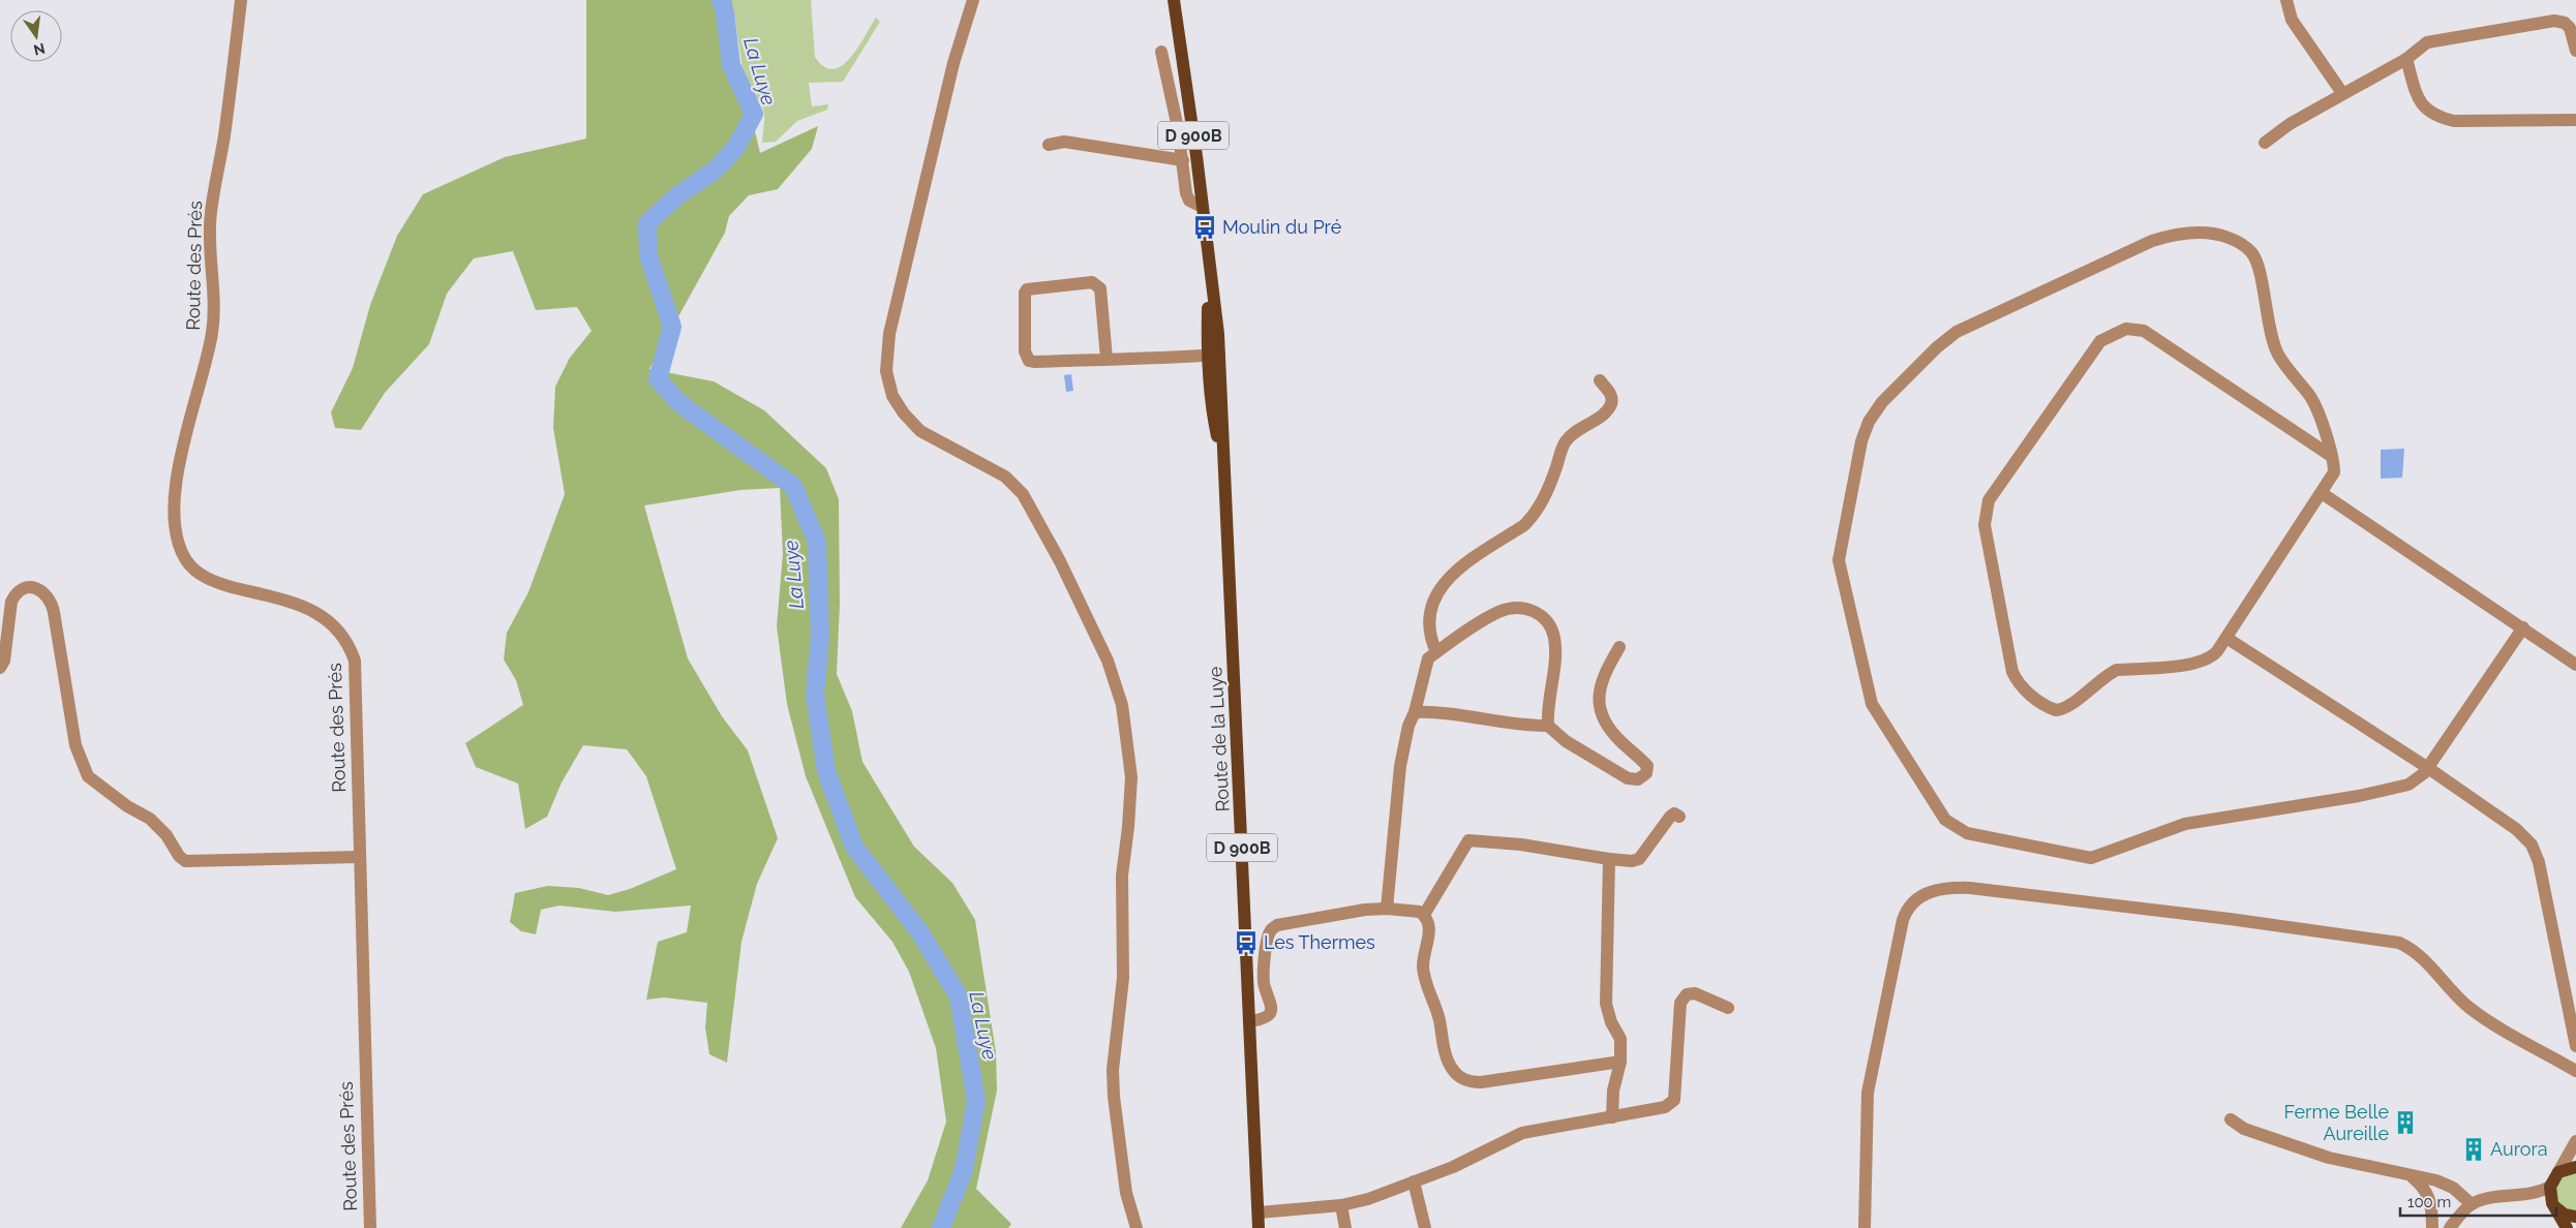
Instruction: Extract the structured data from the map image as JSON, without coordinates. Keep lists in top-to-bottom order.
{
  "streets": {
    "main road": ["D 900B", "Route de la Luye"],
    "street": ["Route des Prés"]
  },
  "water": ["La Luye"],
  "places": {
    "bus stop": ["Moulin du Pré", "Les Thermes"],
    "building": ["Ferme Belle Aureille", "Aurora"]
  },
  "scale_bar": "100 m",
  "north": "bottom"
}
